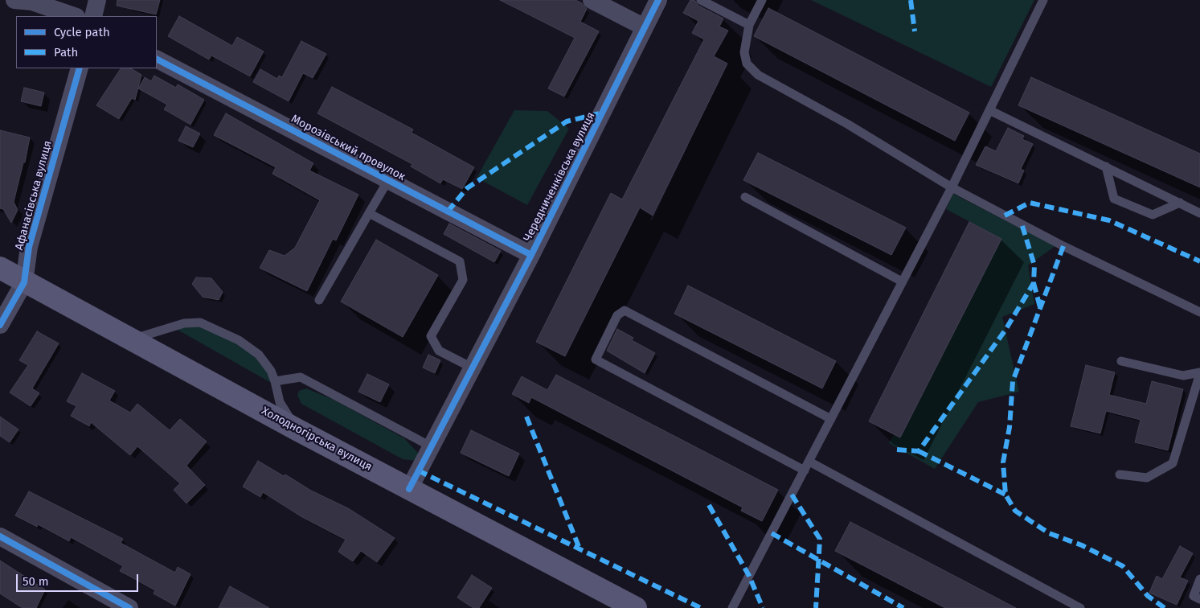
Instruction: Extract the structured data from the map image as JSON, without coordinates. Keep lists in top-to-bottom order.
{
  "streets": {
    "main road": ["Холодногірська вулиця"],
    "street": ["Морозівський провулок", "Чередниченківська вулиця", "Афанасівська вулиця"]
  },
  "crossings": [
    ["Морозівський провулок", "Чередниченківська вулиця"],
    ["Чередниченківська вулиця", "Холодногірська вулиця"],
    ["Афанасівська вулиця", "Холодногірська вулиця"]
  ],
  "legend": ["Cycle path", "Path"],
  "scale_bar": "50 m"
}
